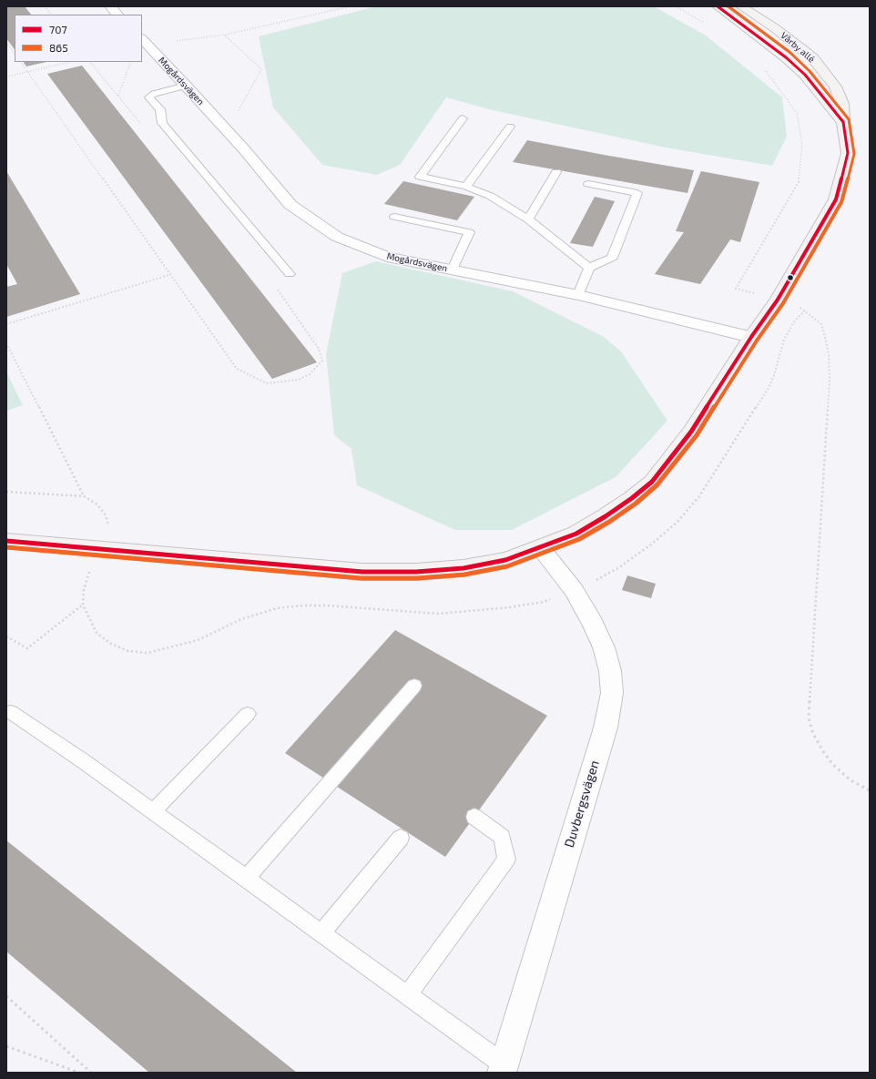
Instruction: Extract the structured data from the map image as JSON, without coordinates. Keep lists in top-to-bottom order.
{
  "streets": {
    "street": ["Vårby allé", "Mogårdsvägen", "Duvbergsvägen"]
  },
  "crossings": [
    ["Vårby allé", "Mogårdsvägen"],
    ["Vårby allé", "Duvbergsvägen"]
  ],
  "lines": ["transit line 707", "transit line 865"],
  "legend": ["707", "865"]
}
